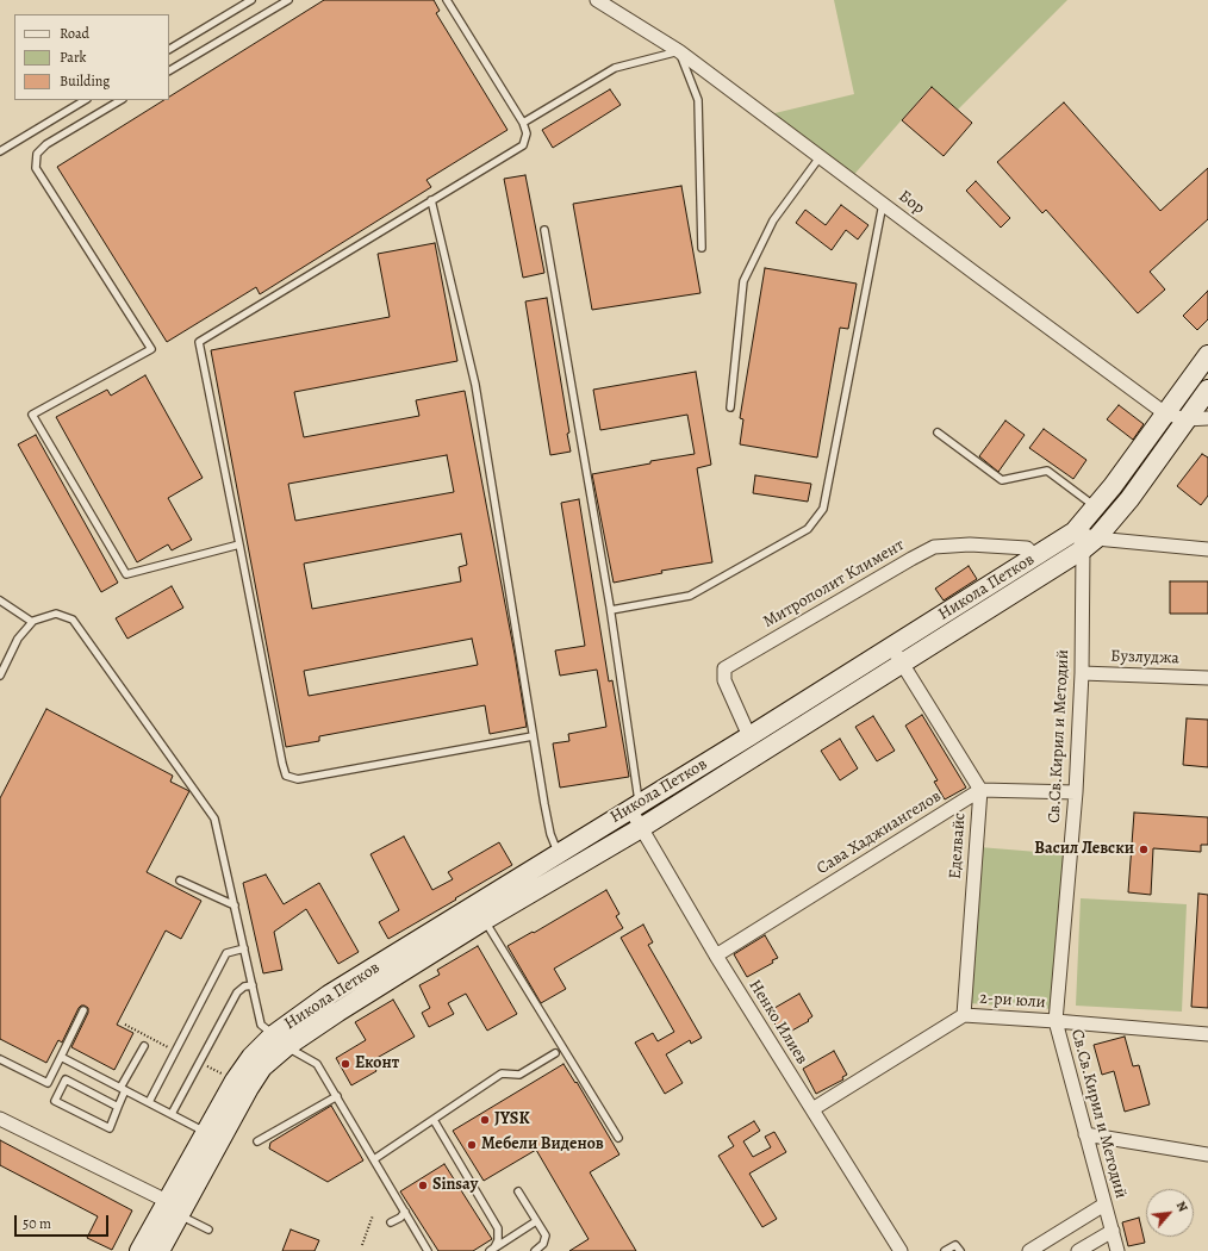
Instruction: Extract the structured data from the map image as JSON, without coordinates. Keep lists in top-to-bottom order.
{
  "streets": {
    "main road": ["Никола Петков"],
    "street": [
      "Бор",
      "Митрополит Климент",
      "Бузлуджа",
      "Св.Св.Кирил и Методий",
      "Сава Хаджиангелов",
      "Еделвайс",
      "2-ри юли",
      "Ненко Илиев"
    ]
  },
  "crossings": [
    ["Бор", "Никола Петков"],
    ["Митрополит Климент", "Никола Петков"],
    ["Никола Петков", "Св.Св.Кирил и Методий"],
    ["Никола Петков", "Ненко Илиев"],
    ["Бузлуджа", "Св.Св.Кирил и Методий"],
    ["Св.Св.Кирил и Методий", "2-ри юли"],
    ["Сава Хаджиангелов", "Еделвайс"],
    ["Сава Хаджиангелов", "Ненко Илиев"],
    ["Еделвайс", "2-ри юли"],
    ["2-ри юли", "Ненко Илиев"]
  ],
  "places": [
    "Васил Левски",
    "Еконт",
    "JYSK",
    "Мебели Виденов",
    "Sinsay"
  ],
  "legend": ["Road", "Park", "Building"],
  "scale_bar": "50 m",
  "north": "top right"
}
